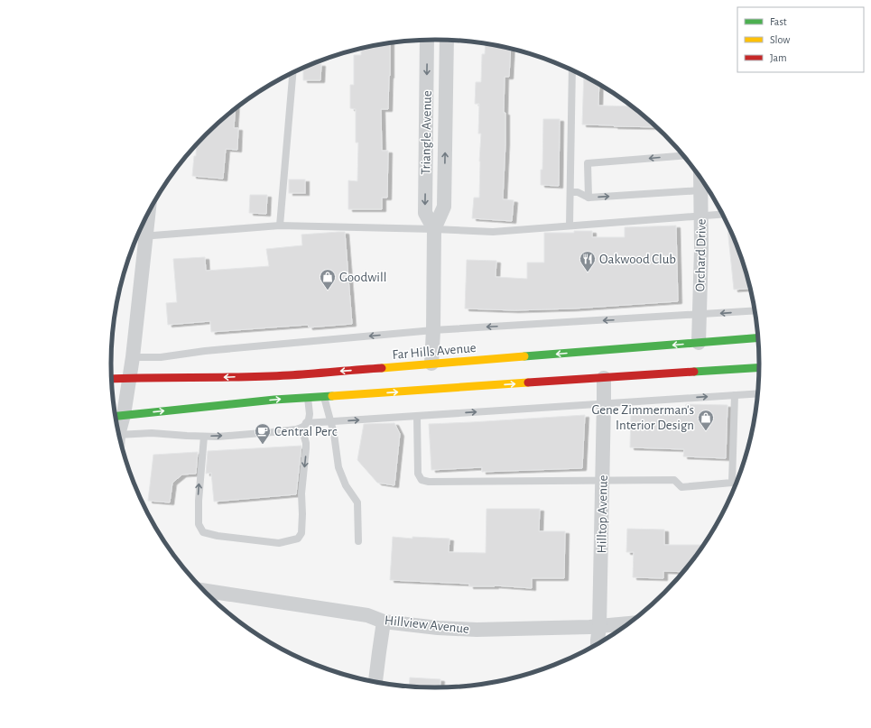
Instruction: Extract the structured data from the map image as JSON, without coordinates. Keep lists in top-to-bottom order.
{
  "streets": {
    "main road": ["Far Hills Avenue"],
    "street": [
      "Triangle Avenue",
      "Orchard Drive",
      "Hilltop Avenue",
      "Hillview Avenue"
    ]
  },
  "crossings": [
    ["Triangle Avenue", "Far Hills Avenue"],
    ["Orchard Drive", "Far Hills Avenue"],
    ["Hilltop Avenue", "Hillview Avenue"]
  ],
  "places": {
    "restaurant": ["Oakwood Club"],
    "shop": ["Goodwill", "Gene Zimmerman's Interior Design"],
    "cafe": ["Central Perc"]
  },
  "legend": ["Fast", "Slow", "Jam"]
}
